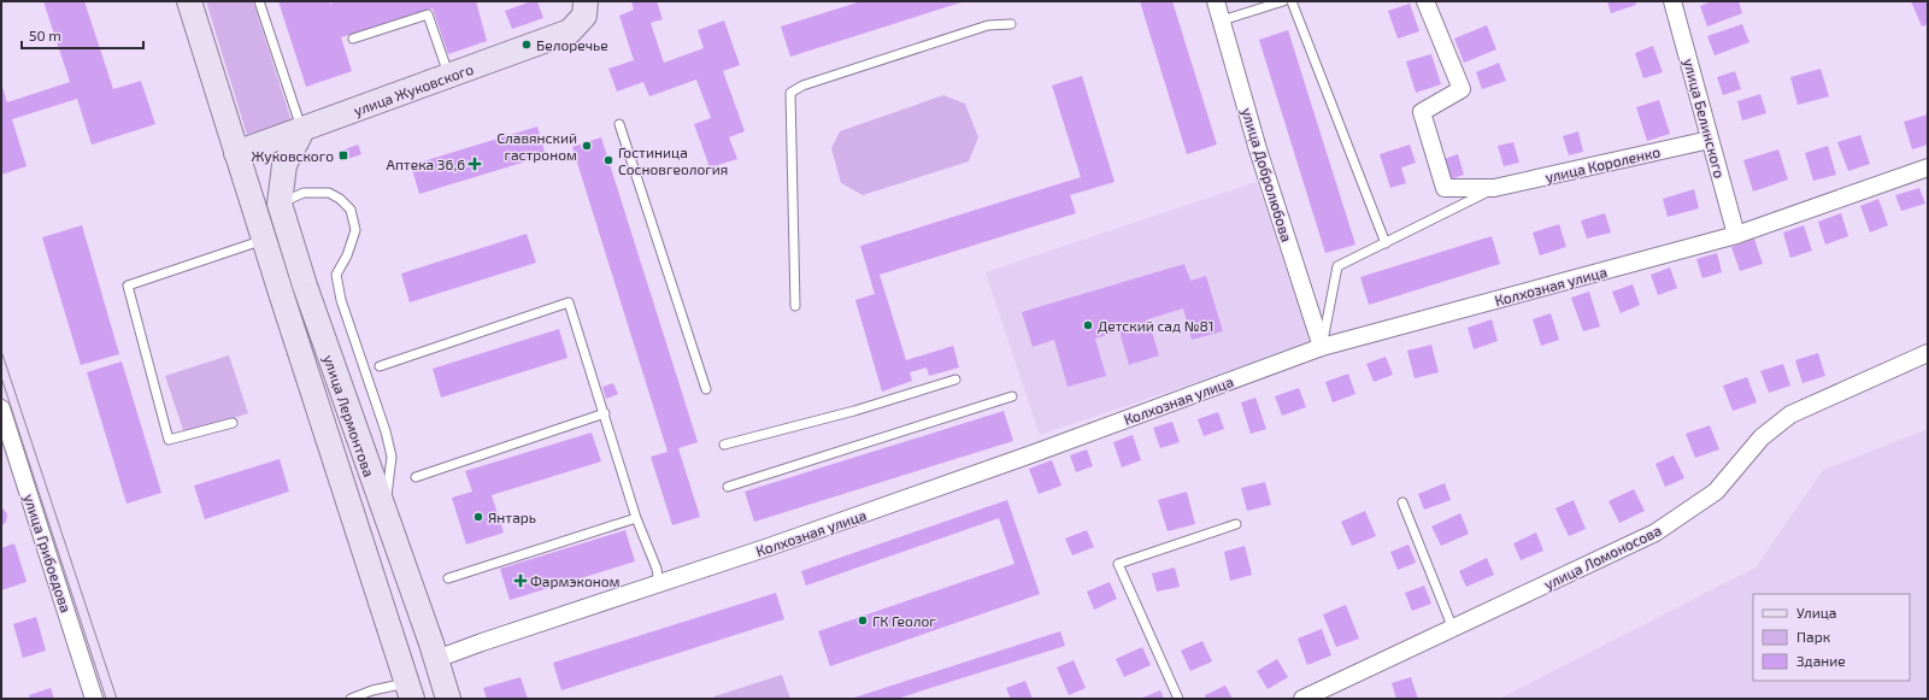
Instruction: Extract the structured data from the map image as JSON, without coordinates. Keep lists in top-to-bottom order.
{
  "streets": {
    "main road": ["улица Жуковского", "улица Лермонтова"],
    "street": [
      "улица Белинского",
      "улица Короленко",
      "улица Добролюбова",
      "Колхозная улица",
      "улица Грибоедова",
      "улица Ломоносова"
    ]
  },
  "crossings": [
    ["улица Жуковского", "улица Лермонтова"],
    ["улица Белинского", "улица Короленко"],
    ["улица Белинского", "Колхозная улица"],
    ["улица Добролюбова", "Колхозная улица"],
    ["Колхозная улица", "улица Лермонтова"]
  ],
  "places": {
    "other": [
      "Белоречье",
      "Славянский гастроном",
      "Гостиница Сосновгеология",
      "Детский сад №81",
      "Янтарь",
      "ГК Геолог"
    ],
    "transit": ["Жуковского"],
    "health": ["Аптека 36,6", "Фармэконом"]
  },
  "legend": ["Улица", "Парк", "Здание"],
  "scale_bar": "50 m"
}
